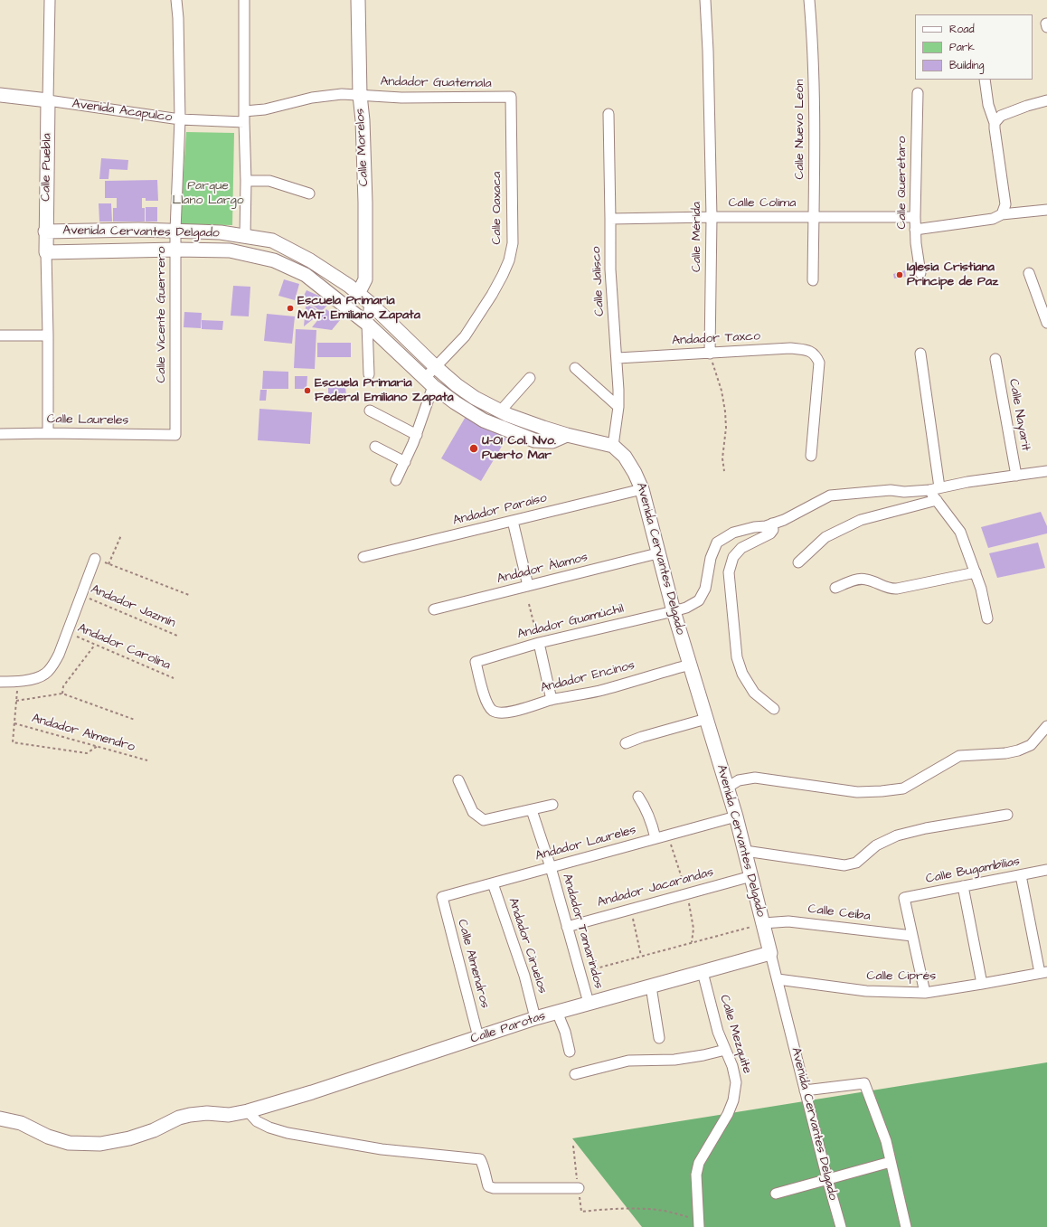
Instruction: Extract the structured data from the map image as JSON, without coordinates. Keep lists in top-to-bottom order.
{
  "streets": {
    "street": [
      "Andador Guatemala",
      "Avenida Acapulco",
      "Calle Nuevo León",
      "Calle Morelos",
      "Calle Puebla",
      "Calle Querétaro",
      "Calle Colima",
      "Calle Oaxaca",
      "Avenida Cervantes Delgado",
      "Calle Mérida",
      "Calle Jalisco",
      "Calle Vicente Guerrero",
      "Andador Taxco",
      "Calle Nayarit",
      "Calle Laureles",
      "Andador Paraíso",
      "Andador Álamos",
      "Andador Guamúchil",
      "Andador Encinos",
      "Andador Laureles",
      "Calle Bugambilias",
      "Andador Jacarandas",
      "Calle Ceiba",
      "Andador Tamarindos",
      "Andador Ciruelos",
      "Calle Almendros",
      "Calle Ciprés",
      "Calle Parotas",
      "Calle Mezquite"
    ],
    "path": ["Andador Jazmín", "Andador Carolina", "Andador Almendro"]
  },
  "crossings": [
    ["Andador Guatemala", "Calle Morelos"],
    ["Andador Guatemala", "Calle Oaxaca"],
    ["Avenida Acapulco", "Calle Puebla"],
    ["Avenida Acapulco", "Calle Vicente Guerrero"],
    ["Calle Nuevo León", "Calle Colima"],
    ["Calle Morelos", "Avenida Cervantes Delgado"],
    ["Calle Puebla", "Avenida Cervantes Delgado"],
    ["Calle Puebla", "Calle Laureles"],
    ["Calle Querétaro", "Calle Colima"],
    ["Calle Colima", "Calle Mérida"],
    ["Calle Colima", "Calle Jalisco"],
    ["Calle Oaxaca", "Avenida Cervantes Delgado"],
    ["Avenida Cervantes Delgado", "Calle Jalisco"],
    ["Avenida Cervantes Delgado", "Calle Vicente Guerrero"],
    ["Avenida Cervantes Delgado", "Andador Paraíso"],
    ["Avenida Cervantes Delgado", "Andador Álamos"],
    ["Avenida Cervantes Delgado", "Andador Guamúchil"],
    ["Avenida Cervantes Delgado", "Andador Encinos"],
    ["Avenida Cervantes Delgado", "Andador Laureles"],
    ["Avenida Cervantes Delgado", "Andador Jacarandas"],
    ["Avenida Cervantes Delgado", "Calle Ceiba"],
    ["Avenida Cervantes Delgado", "Calle Ciprés"],
    ["Avenida Cervantes Delgado", "Calle Parotas"],
    ["Calle Mérida", "Andador Taxco"],
    ["Calle Jalisco", "Andador Taxco"],
    ["Calle Vicente Guerrero", "Calle Laureles"],
    ["Andador Guamúchil", "Andador Encinos"],
    ["Andador Laureles", "Andador Tamarindos"],
    ["Andador Laureles", "Andador Ciruelos"],
    ["Andador Laureles", "Calle Almendros"],
    ["Calle Bugambilias", "Calle Ceiba"],
    ["Andador Jacarandas", "Andador Tamarindos"],
    ["Andador Tamarindos", "Calle Parotas"],
    ["Andador Ciruelos", "Calle Parotas"],
    ["Calle Almendros", "Calle Parotas"],
    ["Calle Parotas", "Calle Mezquite"]
  ],
  "parks": ["Parque Llano Largo"],
  "places": [
    "Iglesia Cristiana Principe de Paz",
    "Escuela Primaria MAT. Emiliano Zapata",
    "Escuela Primaria Federal Emiliano Zapata",
    "U-01 Col. Nvo. Puerto Mar"
  ],
  "legend": ["Road", "Park", "Building"]
}
